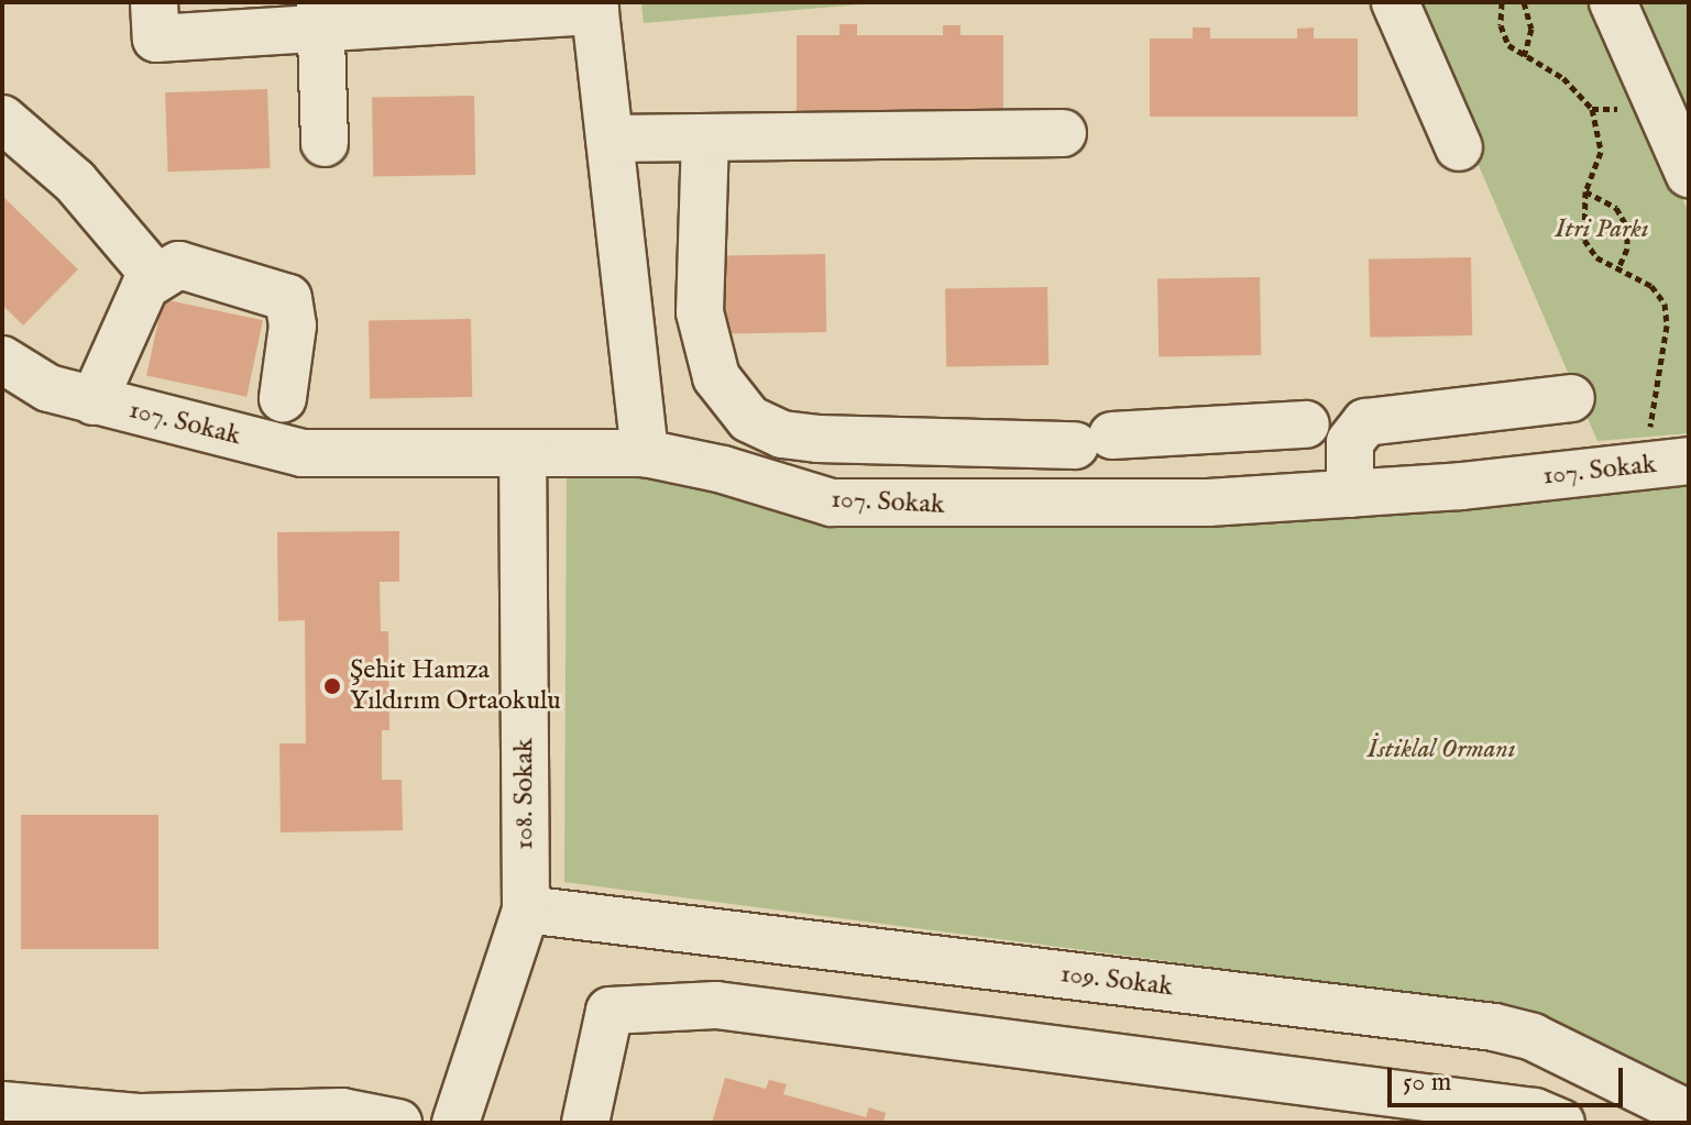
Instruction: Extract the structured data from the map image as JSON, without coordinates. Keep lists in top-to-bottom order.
{
  "streets": {
    "street": ["107. Sokak", "108. Sokak", "109. Sokak"]
  },
  "crossings": [
    ["107. Sokak", "108. Sokak"],
    ["108. Sokak", "109. Sokak"]
  ],
  "parks": ["Itri Parkı", "İstiklal Ormanı"],
  "places": ["Şehit Hamza Yıldırım Ortaokulu"],
  "scale_bar": "50 m"
}
